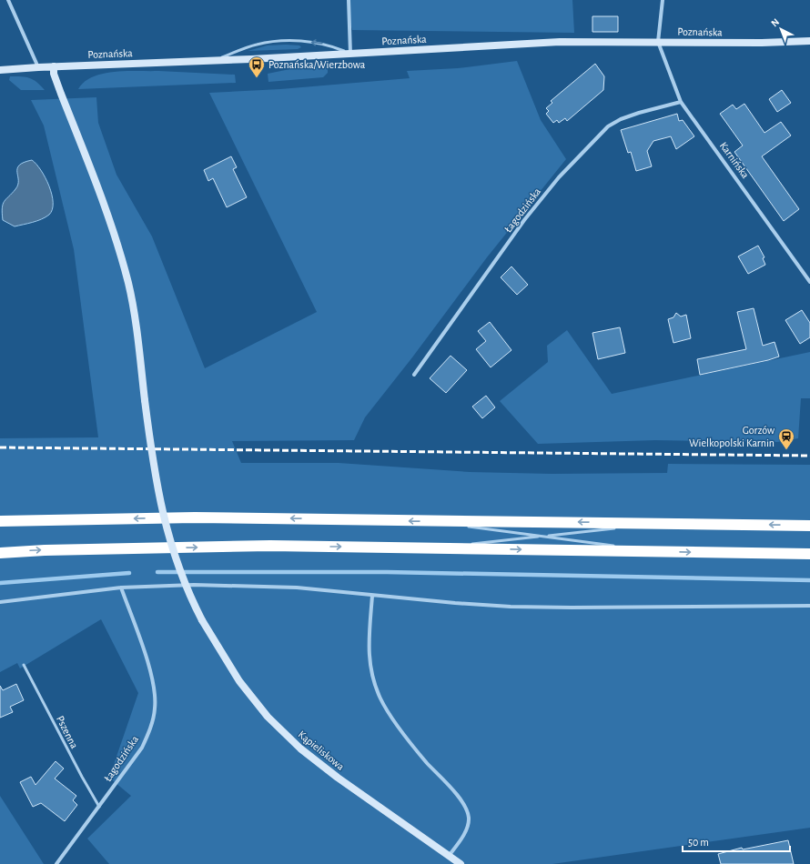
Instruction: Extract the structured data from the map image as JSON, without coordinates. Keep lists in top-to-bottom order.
{
  "streets": {
    "street": [
      "Poznańska",
      "Karnińska",
      "Łagodzińska",
      "Kąpieliskowa"
    ],
    "lane": ["Pszenna"]
  },
  "crossings": [
    ["Poznańska", "Karnińska"],
    ["Poznańska", "Kąpieliskowa"],
    ["Karnińska", "Łagodzińska"],
    ["Łagodzińska", "Pszenna"]
  ],
  "places": {
    "bus stop": ["Poznańska/Wierzbowa"],
    "station": ["Gorzów Wielkopolski Karnin"]
  },
  "scale_bar": "50 m",
  "north": "top left"
}
